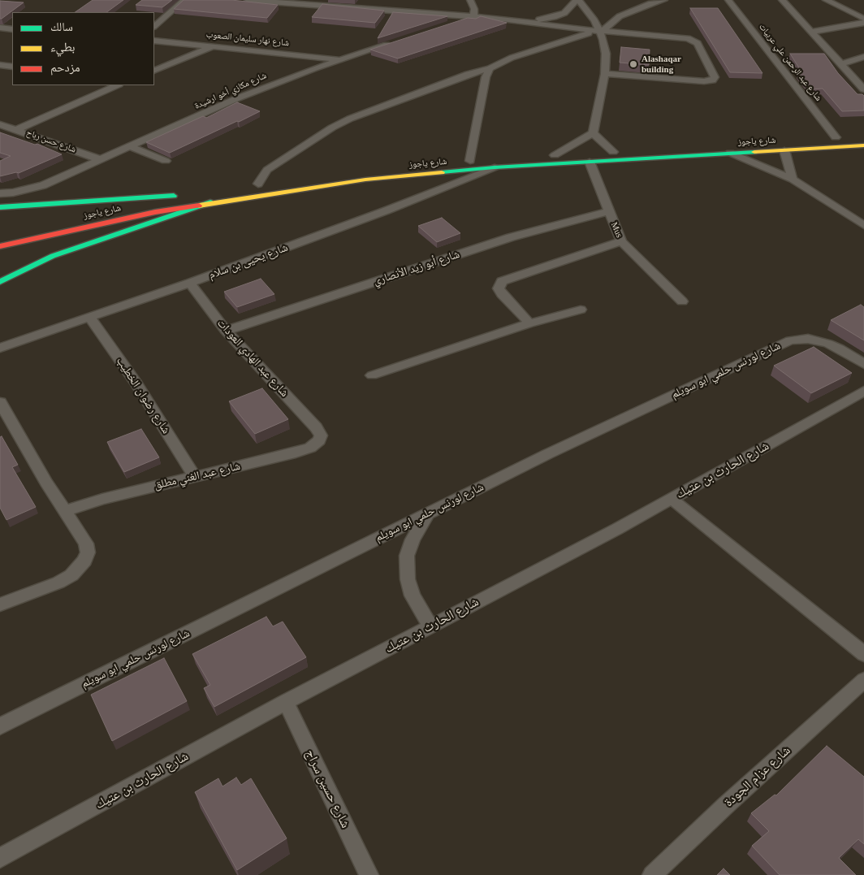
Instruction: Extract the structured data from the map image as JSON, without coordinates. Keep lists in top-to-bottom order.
{
  "streets": {
    "main road": ["شارع ياجوز"],
    "street": [
      "شارع نهار سليمان الصعوب",
      "شارع عبد الرحمن علي عربيات",
      "شارع مكازي أخو ارشيدة",
      "شارع حسن رباح",
      "Mus",
      "شارع يحيى بن سلام",
      "شارع أبو زيد الأنصاري",
      "شارع عبد الهادي العودات",
      "شارع لورنس حلمي ابو سويلم",
      "شارع رضوان الخطيب",
      "شارع الحارث بن عتيك",
      "شارع عبد الغني مطلق",
      "شارع عزام الجودة",
      "شارع حسين سراج"
    ]
  },
  "crossings": [
    ["شارع نهار سليمان الصعوب", "شارع مكازي أخو ارشيدة"],
    ["شارع عبد الرحمن علي عربيات", "شارع ياجوز"],
    ["شارع مكازي أخو ارشيدة", "شارع حسن رباح"],
    ["شارع ياجوز", "Mus"],
    ["شارع ياجوز", "شارع يحيى بن سلام"],
    ["Mus", "شارع أبو زيد الأنصاري"],
    ["شارع يحيى بن سلام", "شارع عبد الهادي العودات"],
    ["شارع يحيى بن سلام", "شارع رضوان الخطيب"],
    ["شارع أبو زيد الأنصاري", "شارع عبد الهادي العودات"],
    ["شارع عبد الهادي العودات", "شارع عبد الغني مطلق"],
    ["شارع رضوان الخطيب", "شارع عبد الغني مطلق"],
    ["شارع الحارث بن عتيك", "شارع حسين سراج"]
  ],
  "places": ["Alashaqar building"],
  "legend": ["سالك", "بطيء", "مزدحم"]
}
